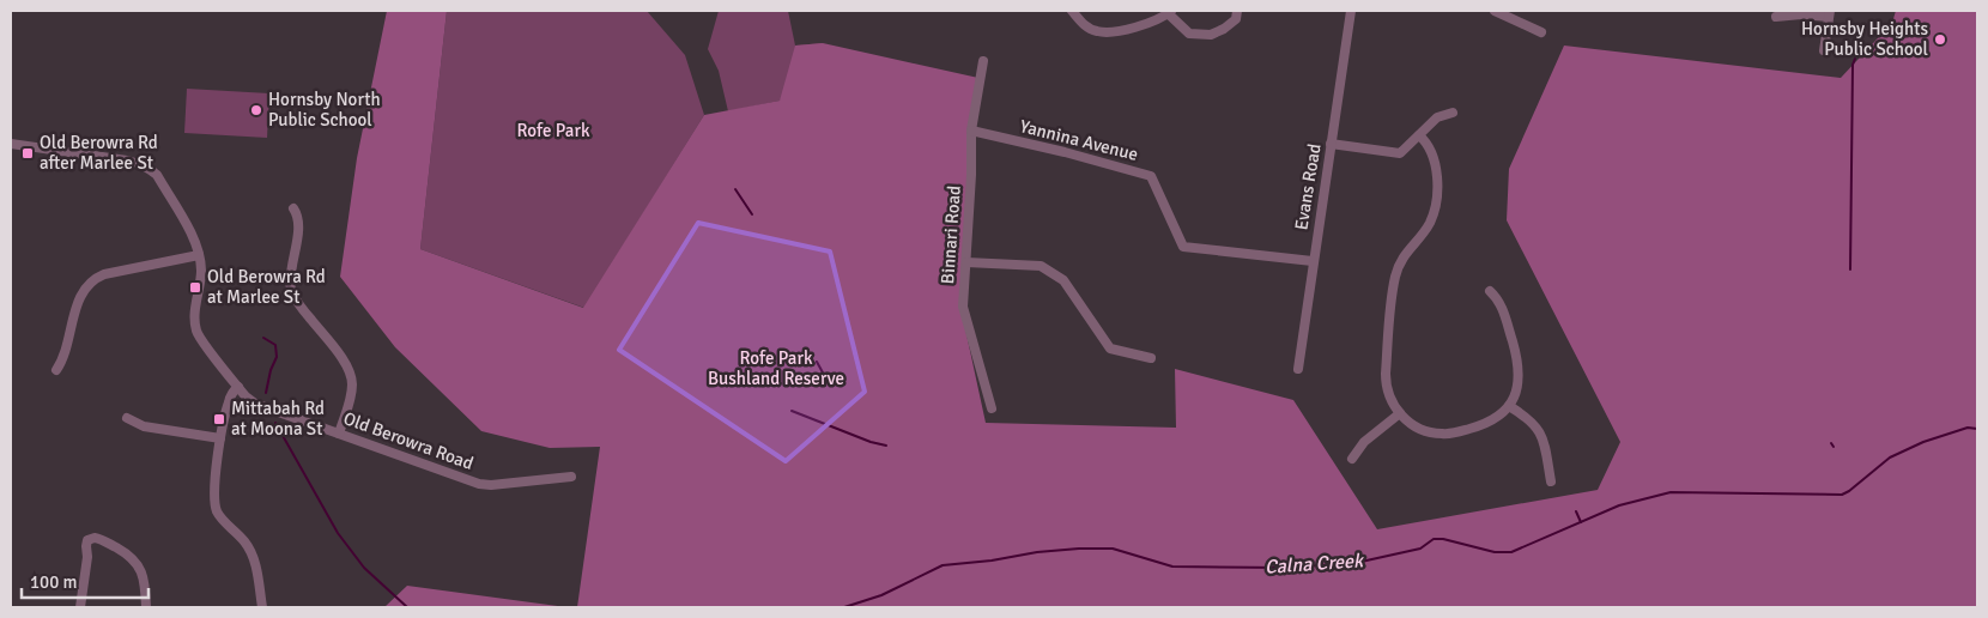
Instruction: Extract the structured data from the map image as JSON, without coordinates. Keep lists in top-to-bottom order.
{
  "streets": {
    "street": [
      "Yannina Avenue",
      "Evans Road",
      "Binnari Road",
      "Old Berowra Road"
    ]
  },
  "crossings": [
    ["Yannina Avenue", "Evans Road"],
    ["Yannina Avenue", "Binnari Road"]
  ],
  "water": ["Calna Creek"],
  "parks": ["Rofe Park", "Rofe Park Bushland Reserve"],
  "places": {
    "other": ["Hornsby Heights Public School", "Hornsby North Public School"],
    "transit": ["Old Berowra Rd after Marlee St", "Old Berowra Rd at Marlee St", "Mittabah Rd at Moona St"]
  },
  "scale_bar": "100 m"
}
